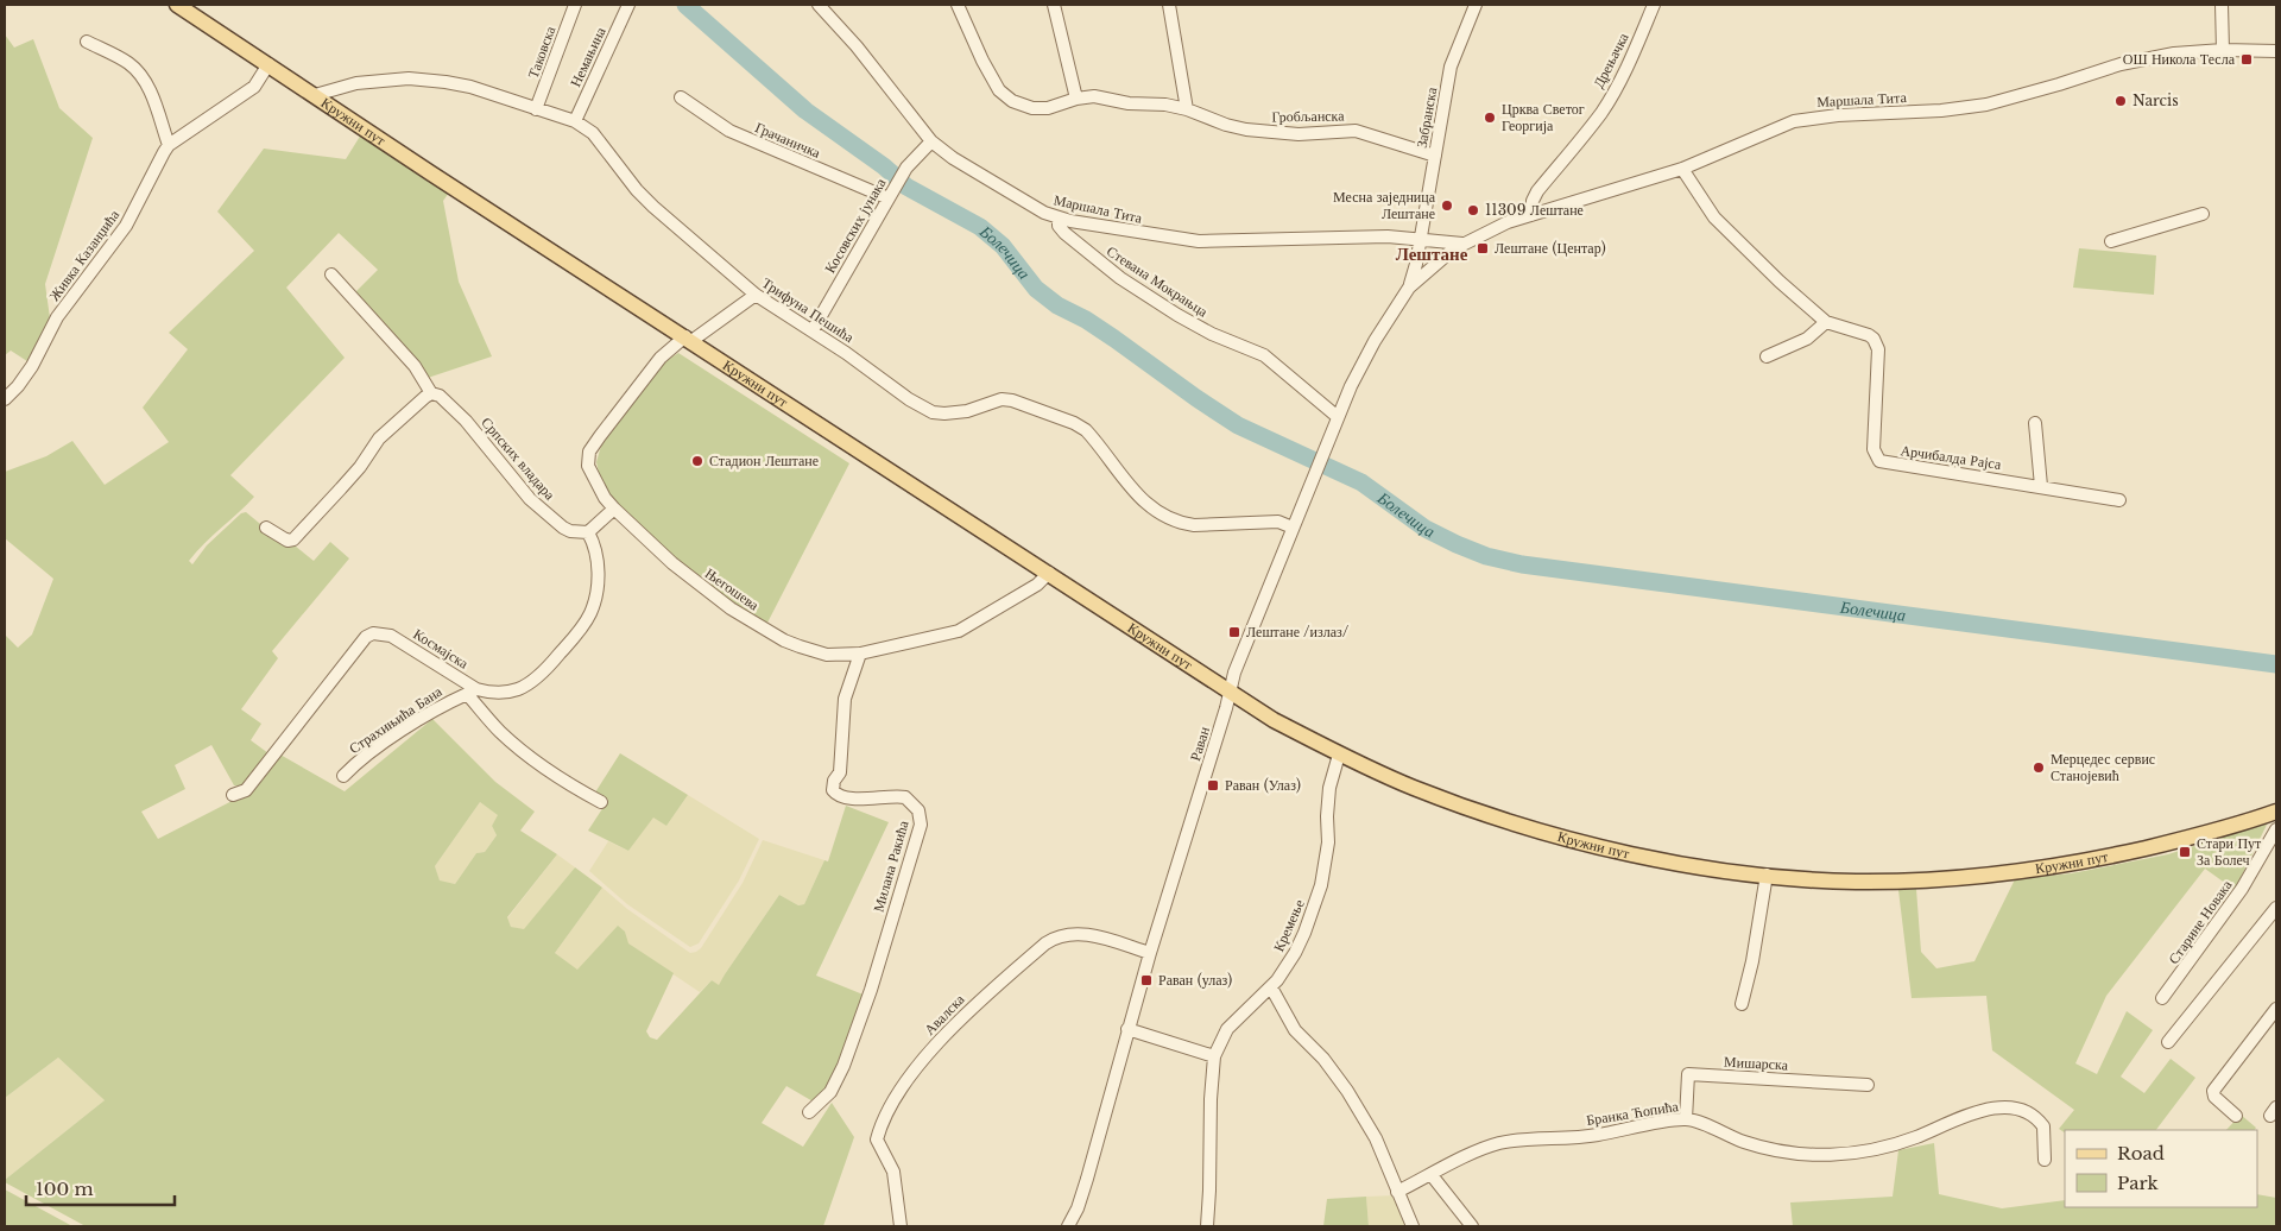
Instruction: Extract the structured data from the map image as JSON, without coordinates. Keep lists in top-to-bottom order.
{
  "streets": {
    "main road": ["Кружни пут"],
    "street": [
      "Таковска",
      "Немањина",
      "Дрењачка",
      "Маршала Тита",
      "Гробљанска",
      "Забранска",
      "Грачаничка",
      "Косовских јунака",
      "Живка Казанџића",
      "Стевана Мокрањца",
      "Трифуна Пешића",
      "Арчибалда Рајса",
      "Српских владара",
      "Његошева",
      "Космајска",
      "Страхињића Бана",
      "Раван",
      "Милана Ракића",
      "Старине Новака",
      "Кремење",
      "Авалска",
      "Мишарска",
      "Бранка Ћопића"
    ]
  },
  "crossings": [
    ["Таковска", "Трифуна Пешића"],
    ["Немањина", "Трифуна Пешића"],
    ["Дрењачка", "Маршала Тита"],
    ["Маршала Тита", "Забранска"],
    ["Маршала Тита", "Косовских јунака"],
    ["Маршала Тита", "Стевана Мокрањца"],
    ["Маршала Тита", "Арчибалда Рајса"],
    ["Маршала Тита", "Раван"],
    ["Гробљанска", "Забранска"],
    ["Забранска", "Раван"],
    ["Кружни пут", "Живка Казанџића"],
    ["Кружни пут", "Трифуна Пешића"],
    ["Кружни пут", "Његошева"],
    ["Кружни пут", "Раван"],
    ["Кружни пут", "Кремење"],
    ["Грачаничка", "Косовских јунака"],
    ["Косовских јунака", "Трифуна Пешића"],
    ["Стевана Мокрањца", "Раван"],
    ["Трифуна Пешића", "Његошева"],
    ["Трифуна Пешића", "Раван"],
    ["Српских владара", "Космајска"],
    ["Његошева", "Милана Ракића"],
    ["Космајска", "Страхињића Бана"],
    ["Раван", "Авалска"],
    ["Мишарска", "Бранка Ћопића"]
  ],
  "districts": ["Лештане"],
  "water": ["Болечица"],
  "places": {
    "transit": [
      "ОШ Никола Тесла",
      "Лештане (Центар)",
      "Лештане /излаз/",
      "Раван (Улаз)",
      "Стари Пут За Болеч",
      "Раван (улаз)"
    ],
    "other": [
      "Narcis",
      "Црква Светог Георгија",
      "Месна заједница Лештане",
      "11309 Лештане",
      "Стадион Лештане",
      "Мерцедес сервис Станојевић"
    ]
  },
  "legend": ["Road", "Park"],
  "scale_bar": "100 m"
}
